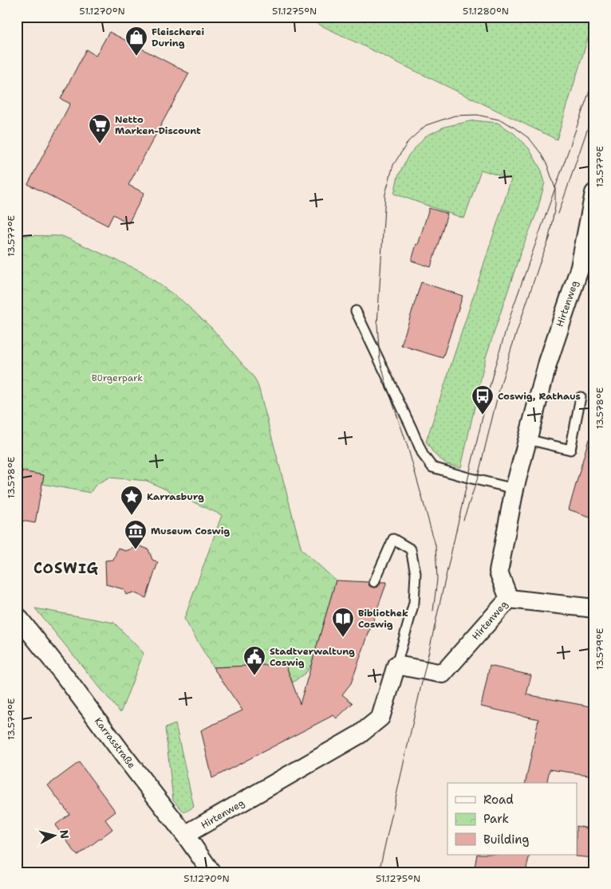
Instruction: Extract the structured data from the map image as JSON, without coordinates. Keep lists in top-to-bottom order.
{
  "streets": {
    "street": ["Hirtenweg", "Karrasstraße"]
  },
  "crossings": [
    ["Hirtenweg", "Karrasstraße"]
  ],
  "districts": ["COSWIG"],
  "parks": ["Bürgerpark"],
  "places": {
    "shop": ["Fleischerei During"],
    "supermarket": ["Netto Marken-Discount"],
    "bus stop": ["Coswig, Rathaus"],
    "place": ["Karrasburg"],
    "museum": ["Museum Coswig"],
    "library": ["Bibliothek Coswig"],
    "public building": ["Stadtverwaltung Coswig"]
  },
  "legend": ["Road", "Park", "Building"],
  "north": "right",
  "coordinates": [
    "51.1270°N",
    "51.1275°N",
    "51.1280°N",
    "13.577°E",
    "13.578°E",
    "13.579°E"
  ]
}
